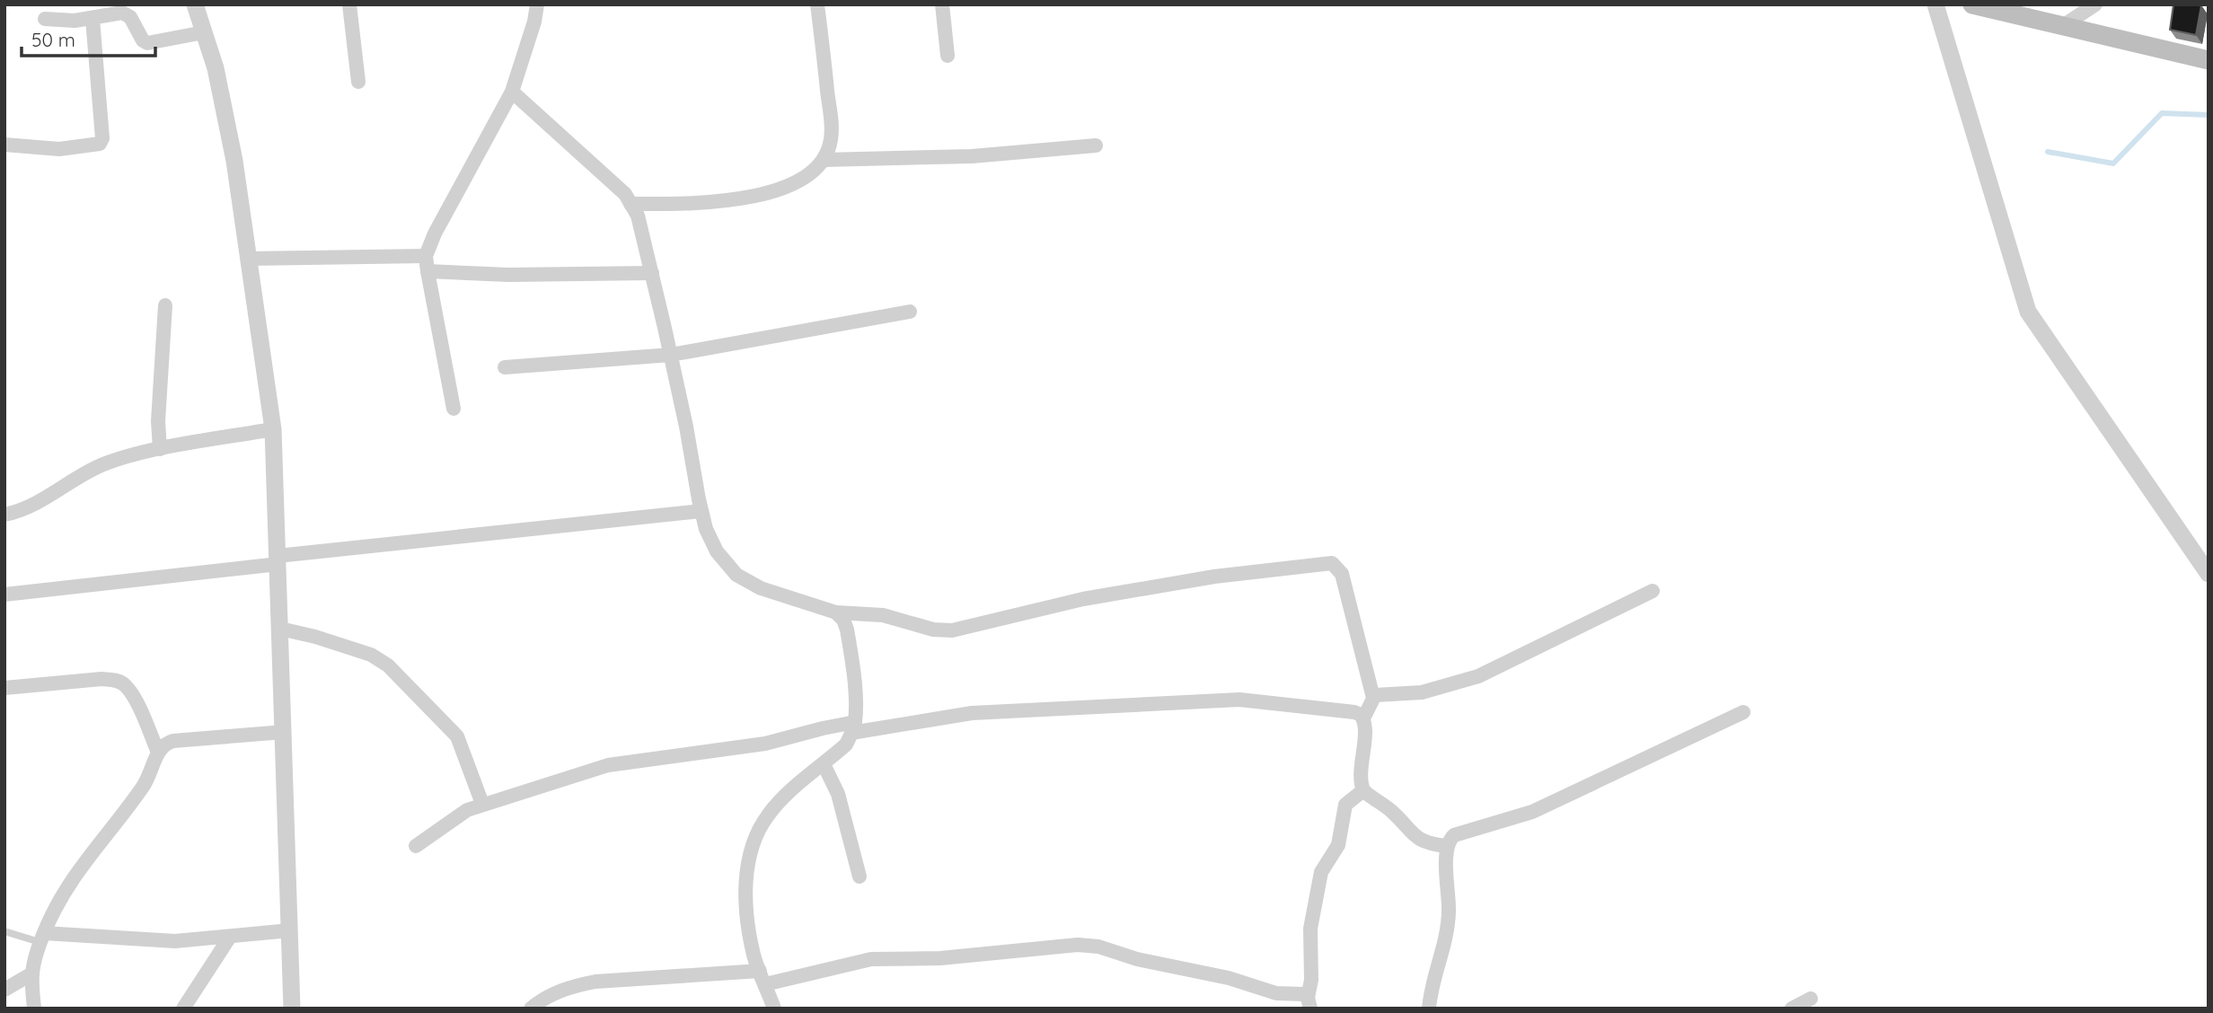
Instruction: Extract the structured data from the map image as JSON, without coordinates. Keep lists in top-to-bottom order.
{
  "scale_bar": "50 m"
}
